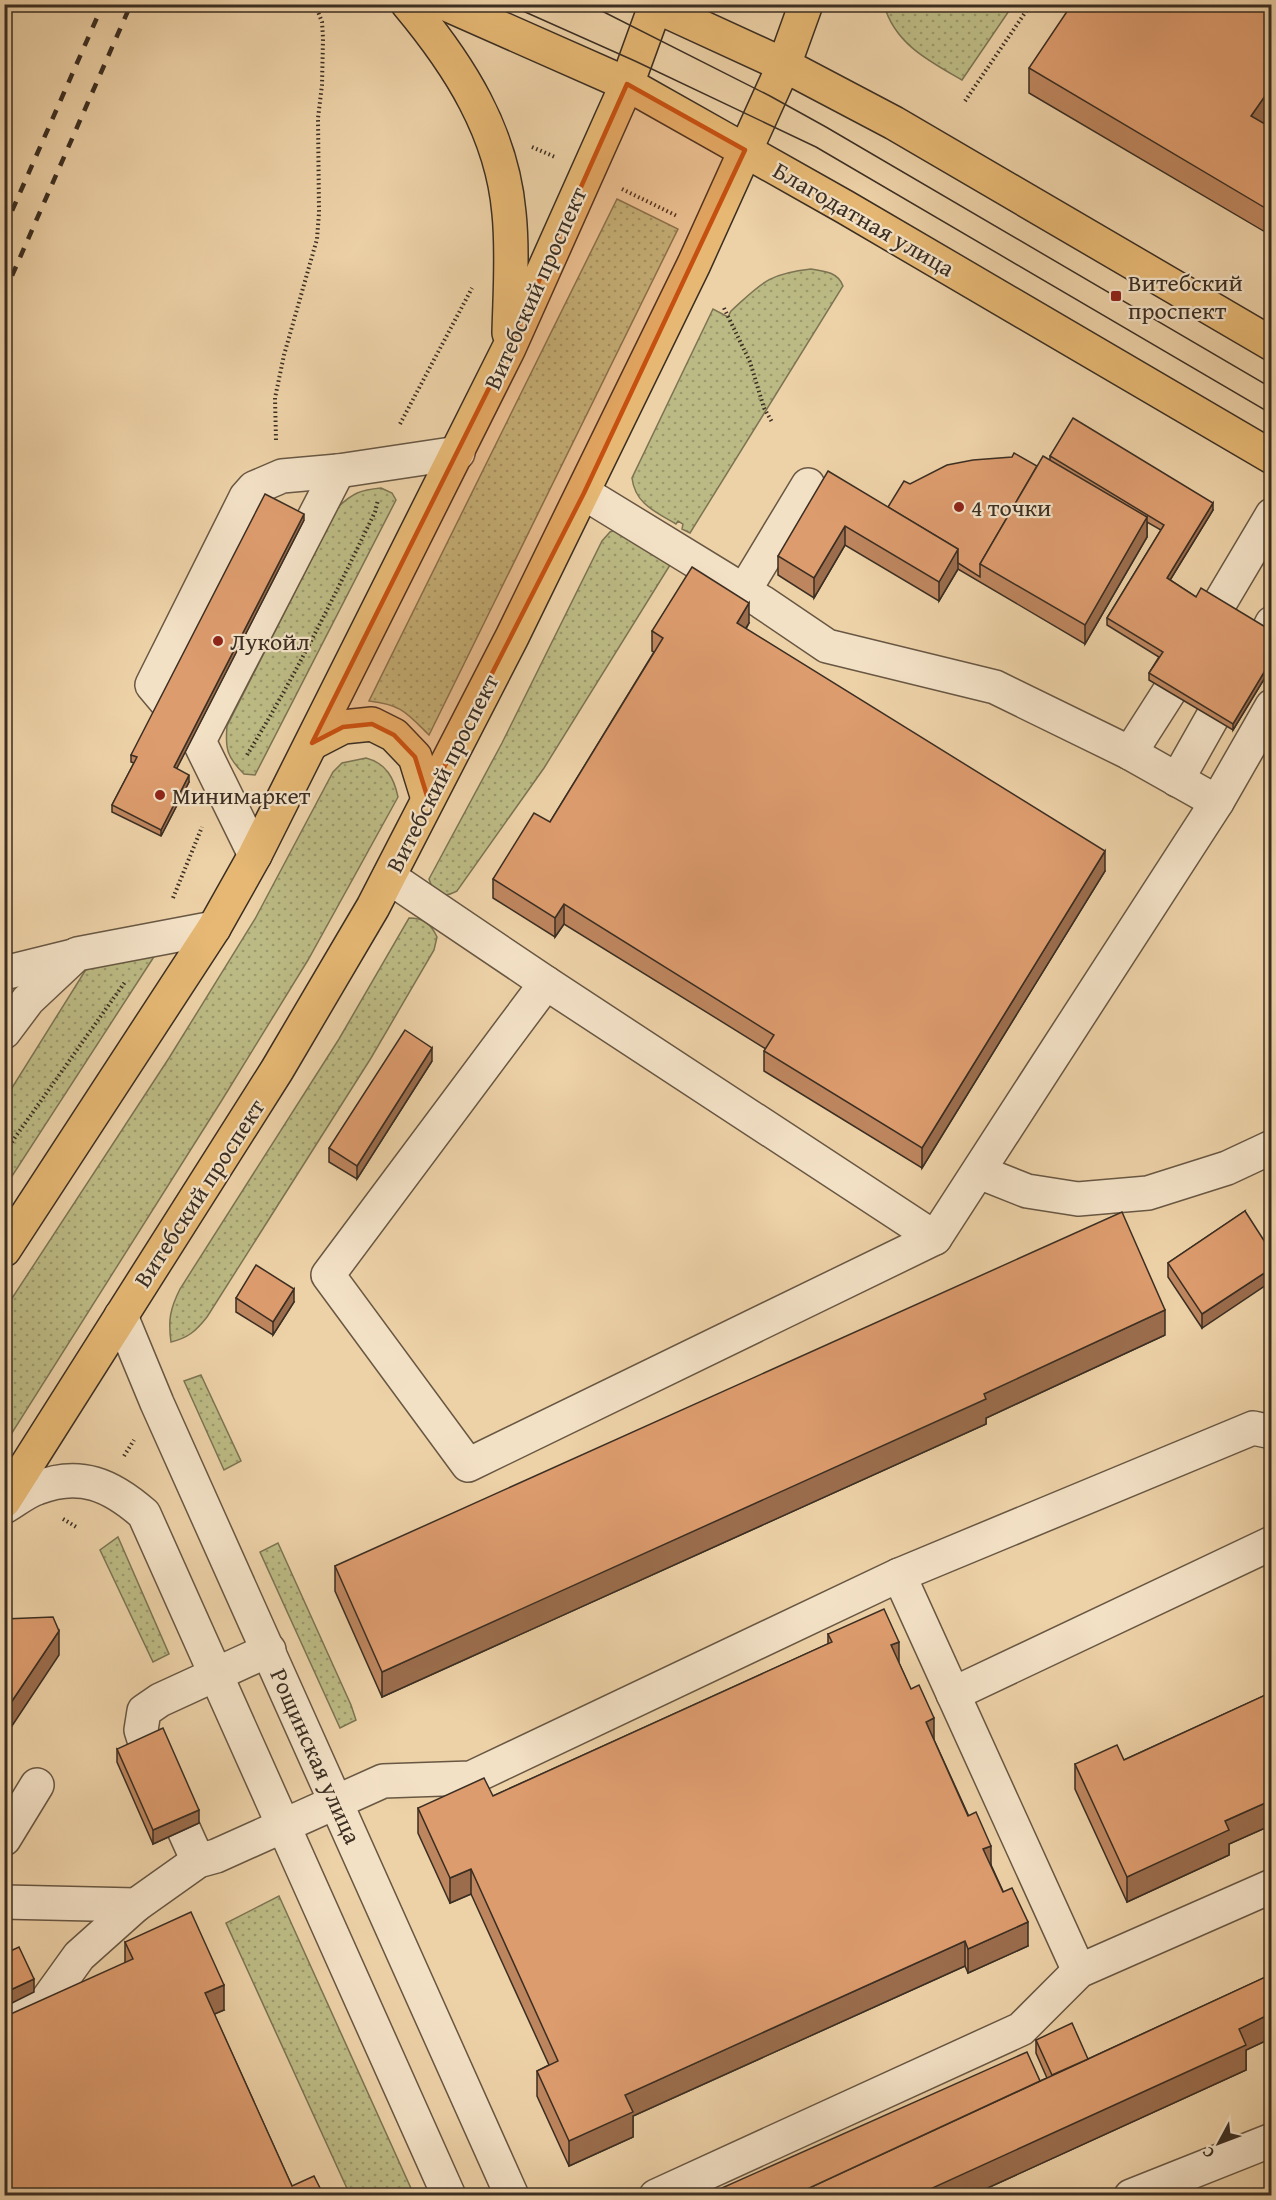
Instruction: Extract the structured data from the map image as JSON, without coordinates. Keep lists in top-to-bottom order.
{
  "streets": {
    "main road": ["Благодатная улица", "Витебский проспект"],
    "street": ["Рощинская улица"]
  },
  "crossings": [
    ["Благодатная улица", "Витебский проспект"],
    ["Витебский проспект", "Рощинская улица"]
  ],
  "places": {
    "transit": ["Витебский проспект"],
    "other": ["4 точки", "Лукойл", "Минимаркет"]
  },
  "north": "bottom left"
}
